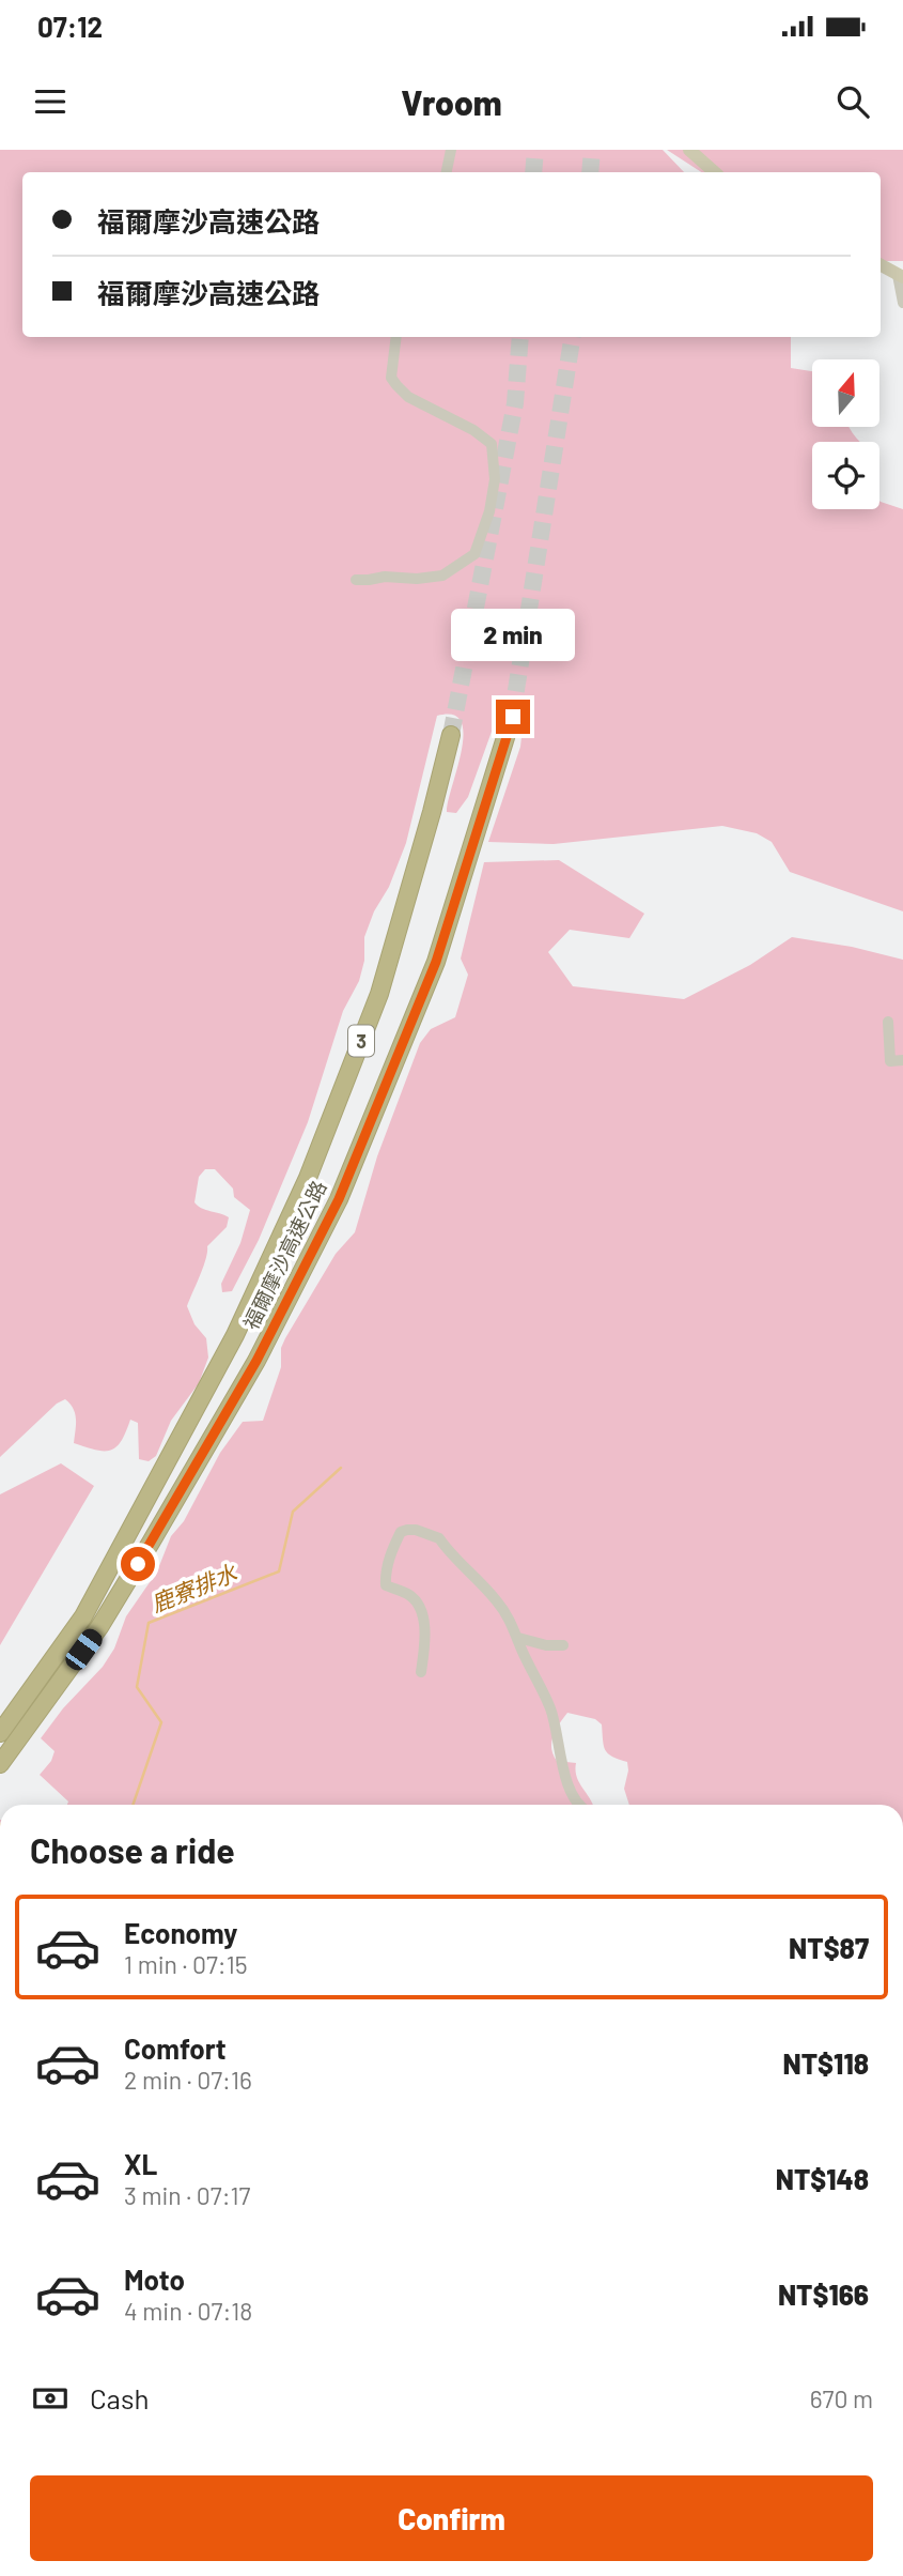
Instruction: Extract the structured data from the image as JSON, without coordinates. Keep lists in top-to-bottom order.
{
  "streets": {
    "highway": ["3", "福爾摩沙高速公路"]
  },
  "water": ["鹿寮排水"],
  "north": "top",
  "page": {
    "status": "07:12",
    "header": "Vroom",
    "banner": ["福爾摩沙高速公路", "福爾摩沙高速公路"],
    "bubble": "2 min",
    "heading": "Choose a ride",
    "list": [
      {
        "name": "Economy",
        "note": "1 min · 07:15",
        "value": "NT$87"
      },
      {
        "name": "Comfort",
        "note": "2 min · 07:16",
        "value": "NT$118"
      },
      {
        "name": "XL",
        "note": "3 min · 07:17",
        "value": "NT$148"
      },
      {
        "name": "Moto",
        "note": "4 min · 07:18",
        "value": "NT$166"
      }
    ],
    "pay": ["Cash", "670 m"],
    "buttons": "Confirm"
  }
}
